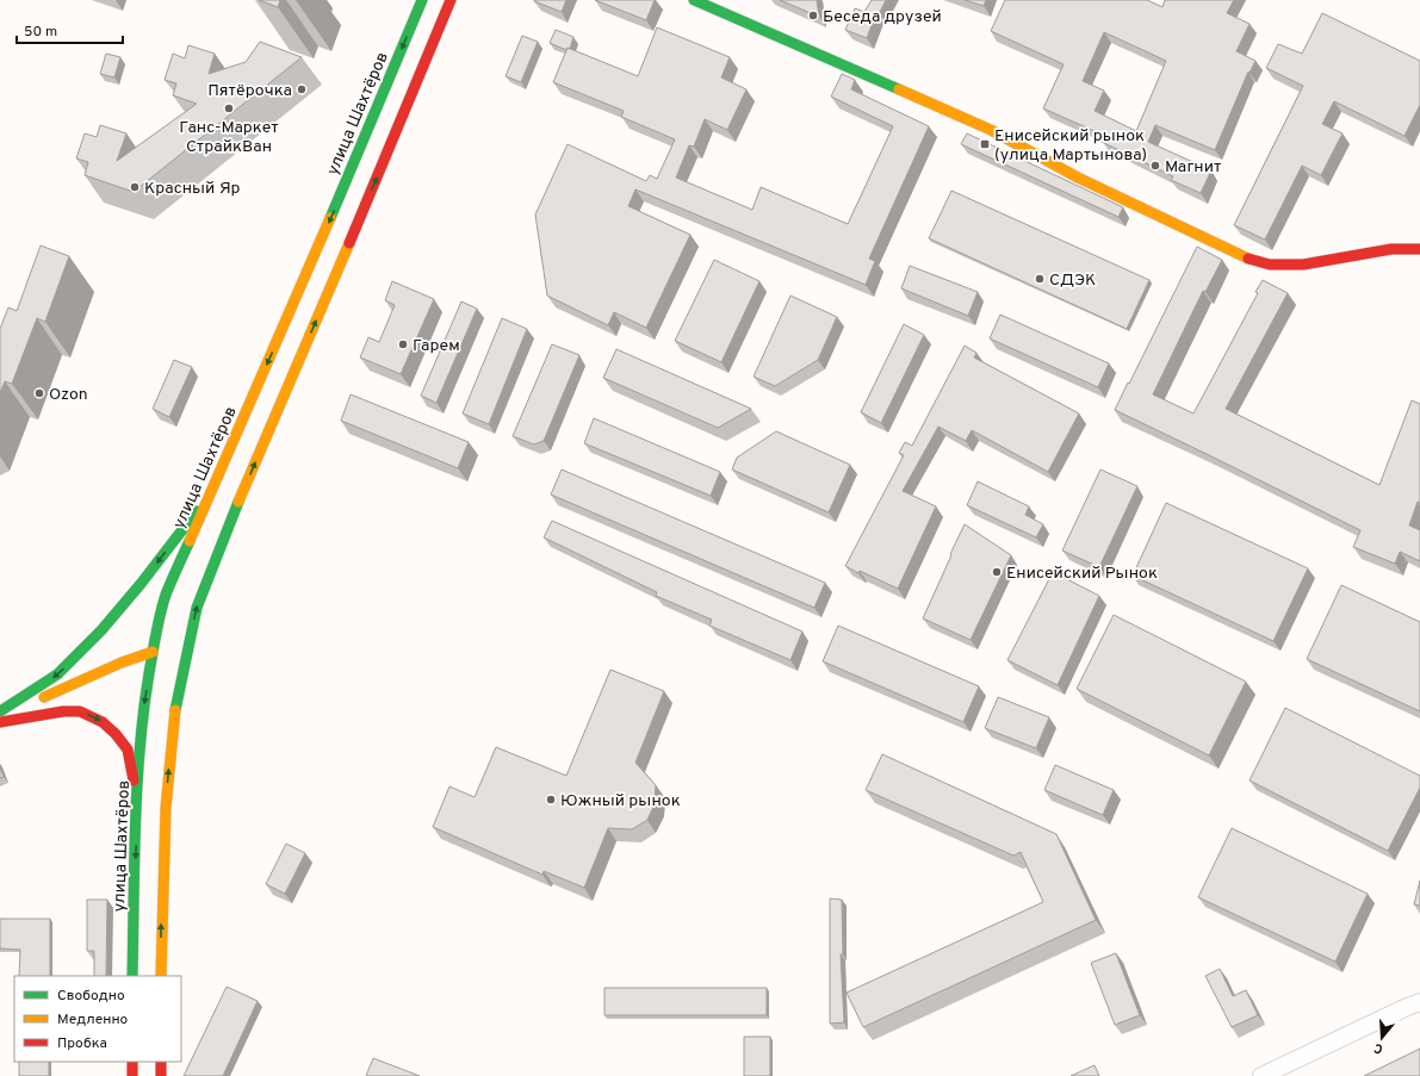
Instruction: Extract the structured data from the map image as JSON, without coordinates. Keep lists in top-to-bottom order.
{
  "streets": {
    "main road": ["улица Шахтёров"]
  },
  "places": {
    "other": [
      "Беседа друзей",
      "Пятёрочка",
      "Ганс-Маркет СтрайкВан",
      "Магнит",
      "Красный Яр",
      "СДЭК",
      "Гарем",
      "Ozon",
      "Енисейский Рынок",
      "Южный рынок"
    ],
    "transit": ["Енисейский рынок (улица Мартынова)"]
  },
  "legend": ["Свободно", "Медленно", "Пробка"],
  "scale_bar": "50 m",
  "north": "bottom"
}
